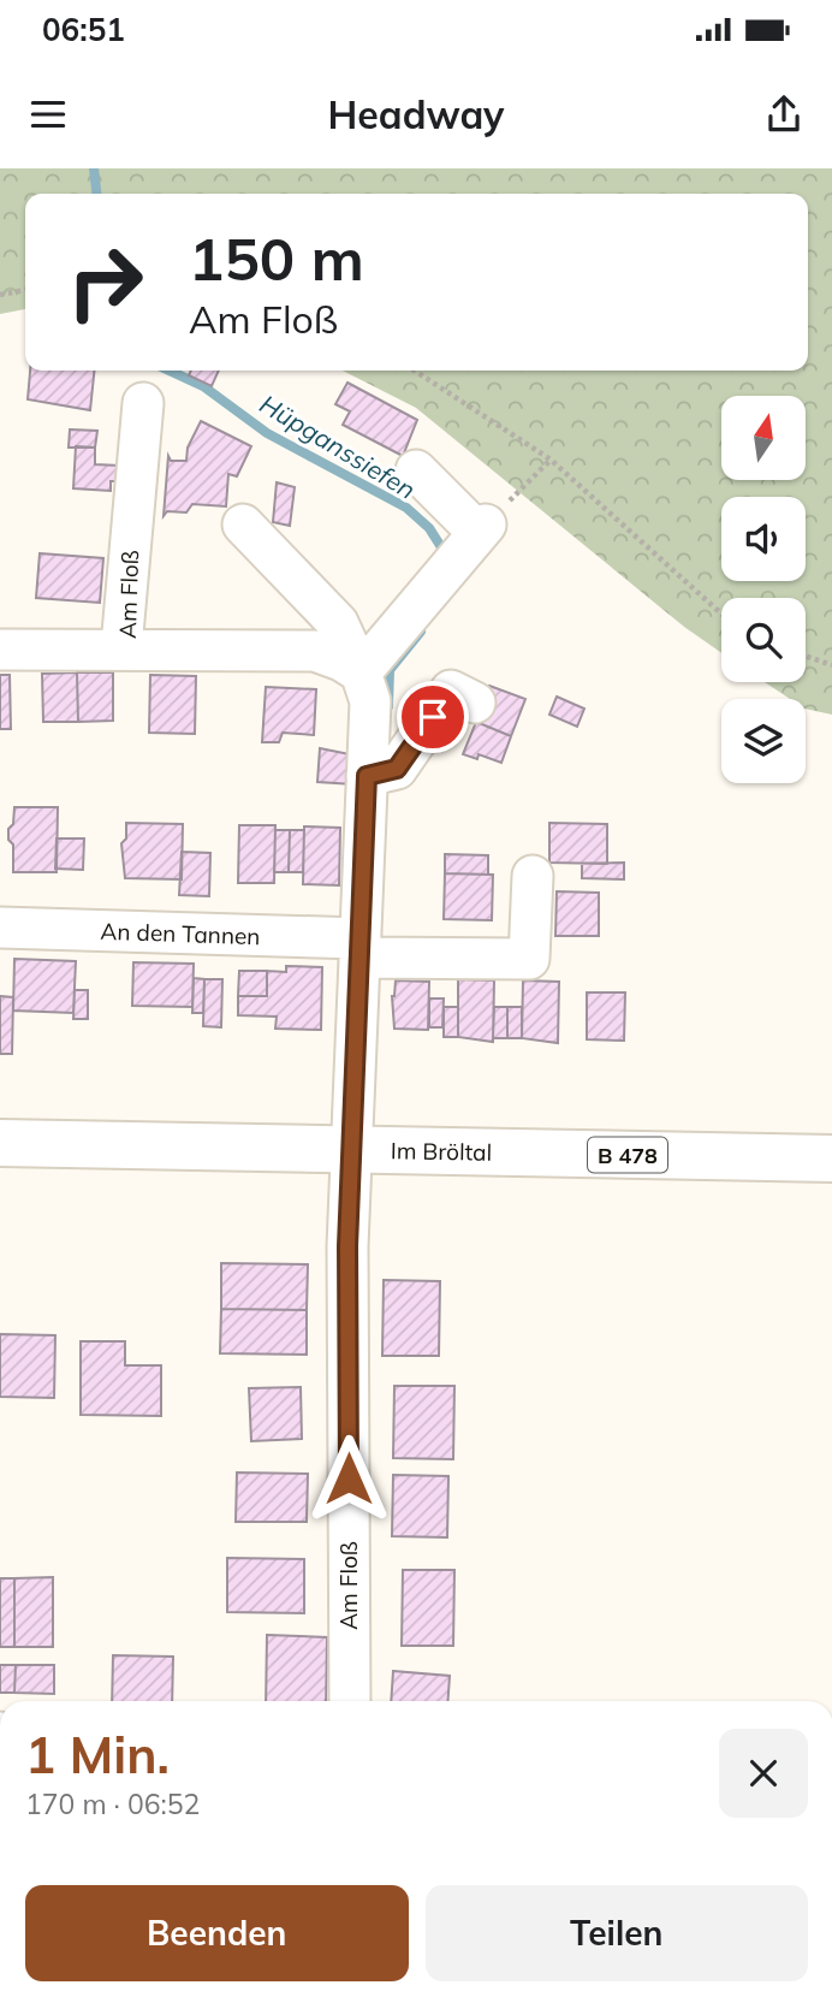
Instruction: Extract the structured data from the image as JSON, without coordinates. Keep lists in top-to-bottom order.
{
  "streets": {
    "main road": ["Im Bröltal", "B 478"],
    "street": ["Am Floß", "An den Tannen"]
  },
  "crossings": [
    ["Am Floß", "An den Tannen"],
    ["Am Floß", "Im Bröltal"]
  ],
  "water": ["Hüpganssiefen"],
  "north": "top",
  "page": {
    "status": "06:51",
    "header": "Headway",
    "turn": ["150 m", "Am Floß"],
    "heading": ["1 Min.", "170 m · 06:52"],
    "buttons": ["Beenden", "Teilen"]
  }
}
